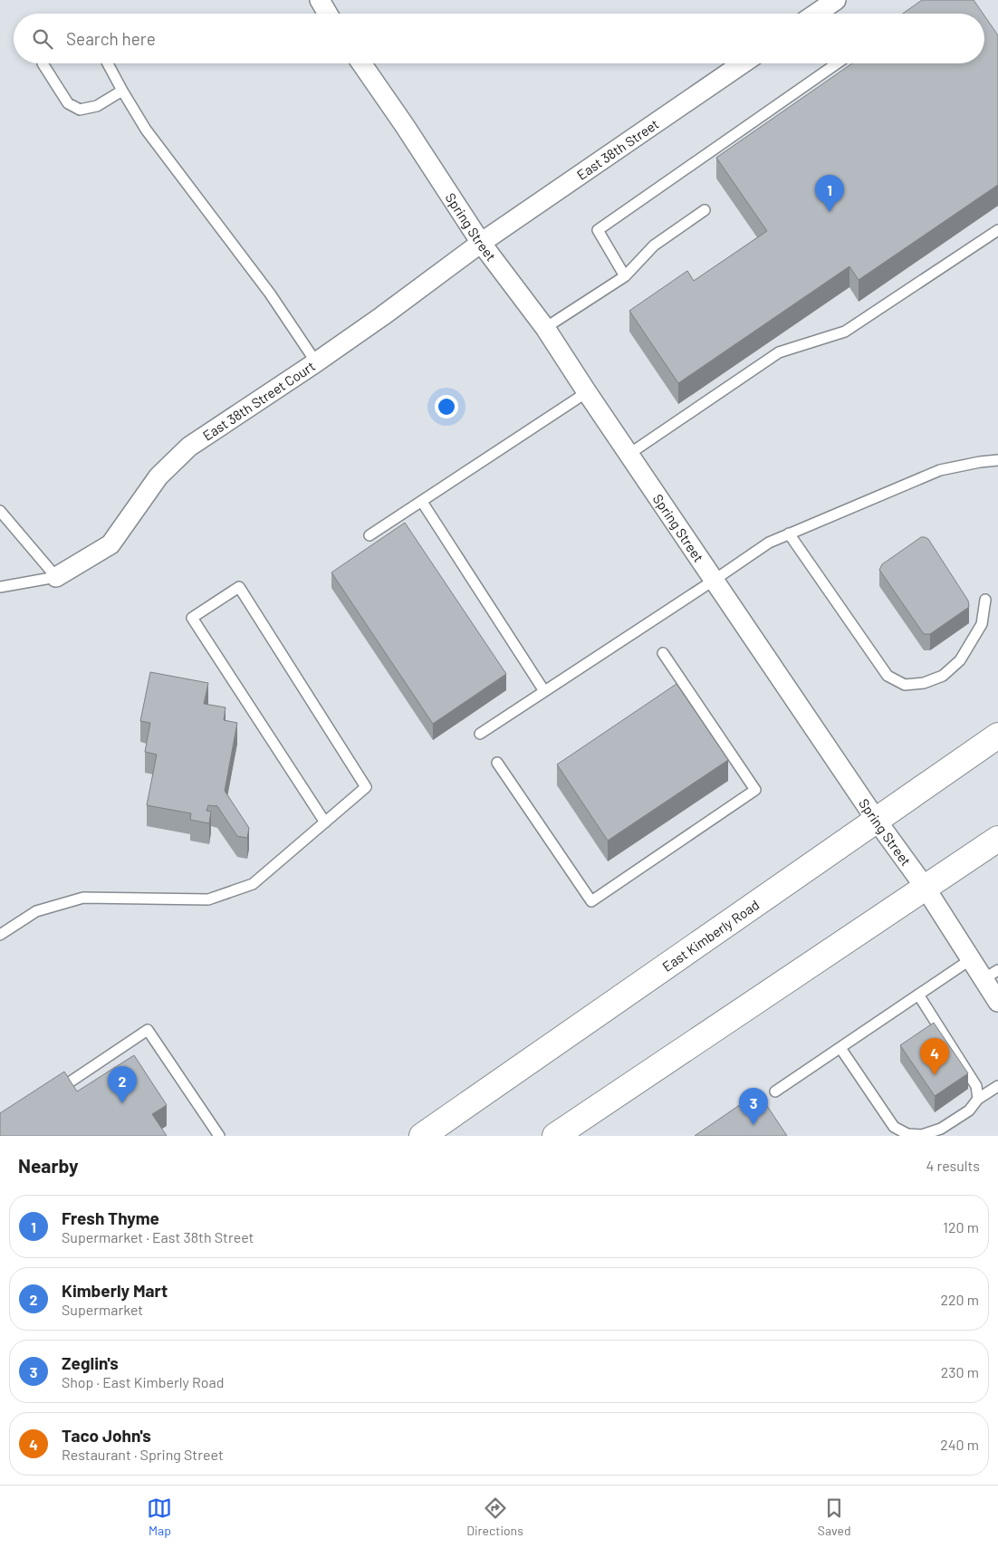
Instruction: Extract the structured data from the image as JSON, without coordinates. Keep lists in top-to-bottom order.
{
  "streets": {
    "main road": ["East Kimberly Road"],
    "street": ["East 38th Street", "Spring Street", "East 38th Street Court"]
  },
  "crossings": [
    ["East 38th Street", "Spring Street"],
    ["East 38th Street", "East 38th Street Court"],
    ["Spring Street", "East 38th Street Court"],
    ["Spring Street", "East Kimberly Road"]
  ],
  "page": {
    "search": "Search here",
    "pins": [
      "1",
      "4",
      "2",
      "3"
    ],
    "heading": ["Nearby", "4 results"],
    "list": [
      {
        "mark": "1",
        "name": "Fresh Thyme",
        "note": "Supermarket · East 38th Street",
        "value": "120 m"
      },
      {
        "mark": "2",
        "name": "Kimberly Mart",
        "note": "Supermarket",
        "value": "220 m"
      },
      {
        "mark": "3",
        "name": "Zeglin's",
        "note": "Shop · East Kimberly Road",
        "value": "230 m"
      },
      {
        "mark": "4",
        "name": "Taco John's",
        "note": "Restaurant · Spring Street",
        "value": "240 m"
      }
    ],
    "nav": ["Map", "Directions", "Saved"]
  }
}
